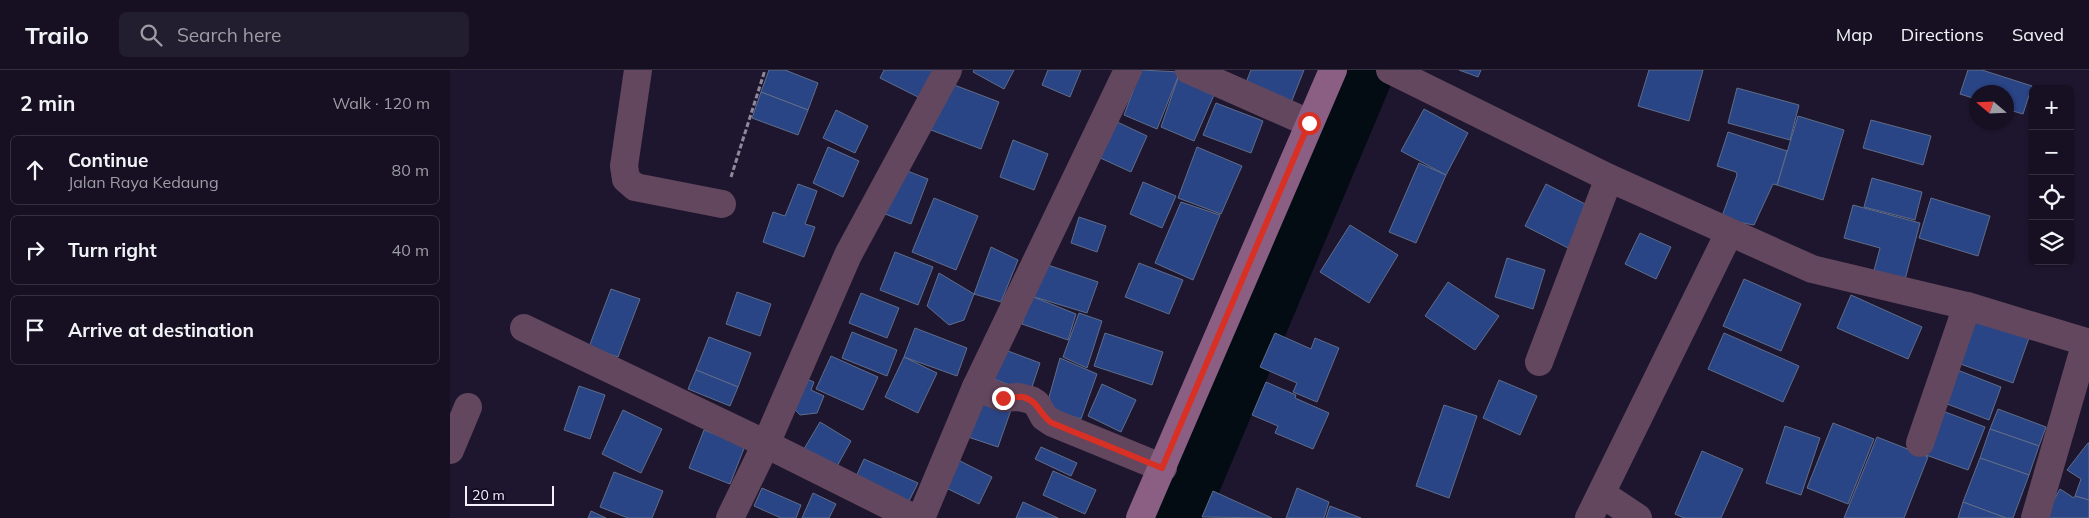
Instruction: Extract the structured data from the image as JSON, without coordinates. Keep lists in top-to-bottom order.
{
  "scale_bar": "20 m",
  "north": "left",
  "page": {
    "header": "Trailo",
    "search": "Search here",
    "nav": ["Map", "Directions", "Saved"],
    "heading": ["2 min", "Walk · 120 m"],
    "map_buttons": ["+", "−"],
    "list": [
      ["Continue", "Jalan Raya Kedaung", "80 m"],
      ["Turn right", "40 m"],
      "Arrive at destination"
    ],
    "scale": "20 m"
  }
}
